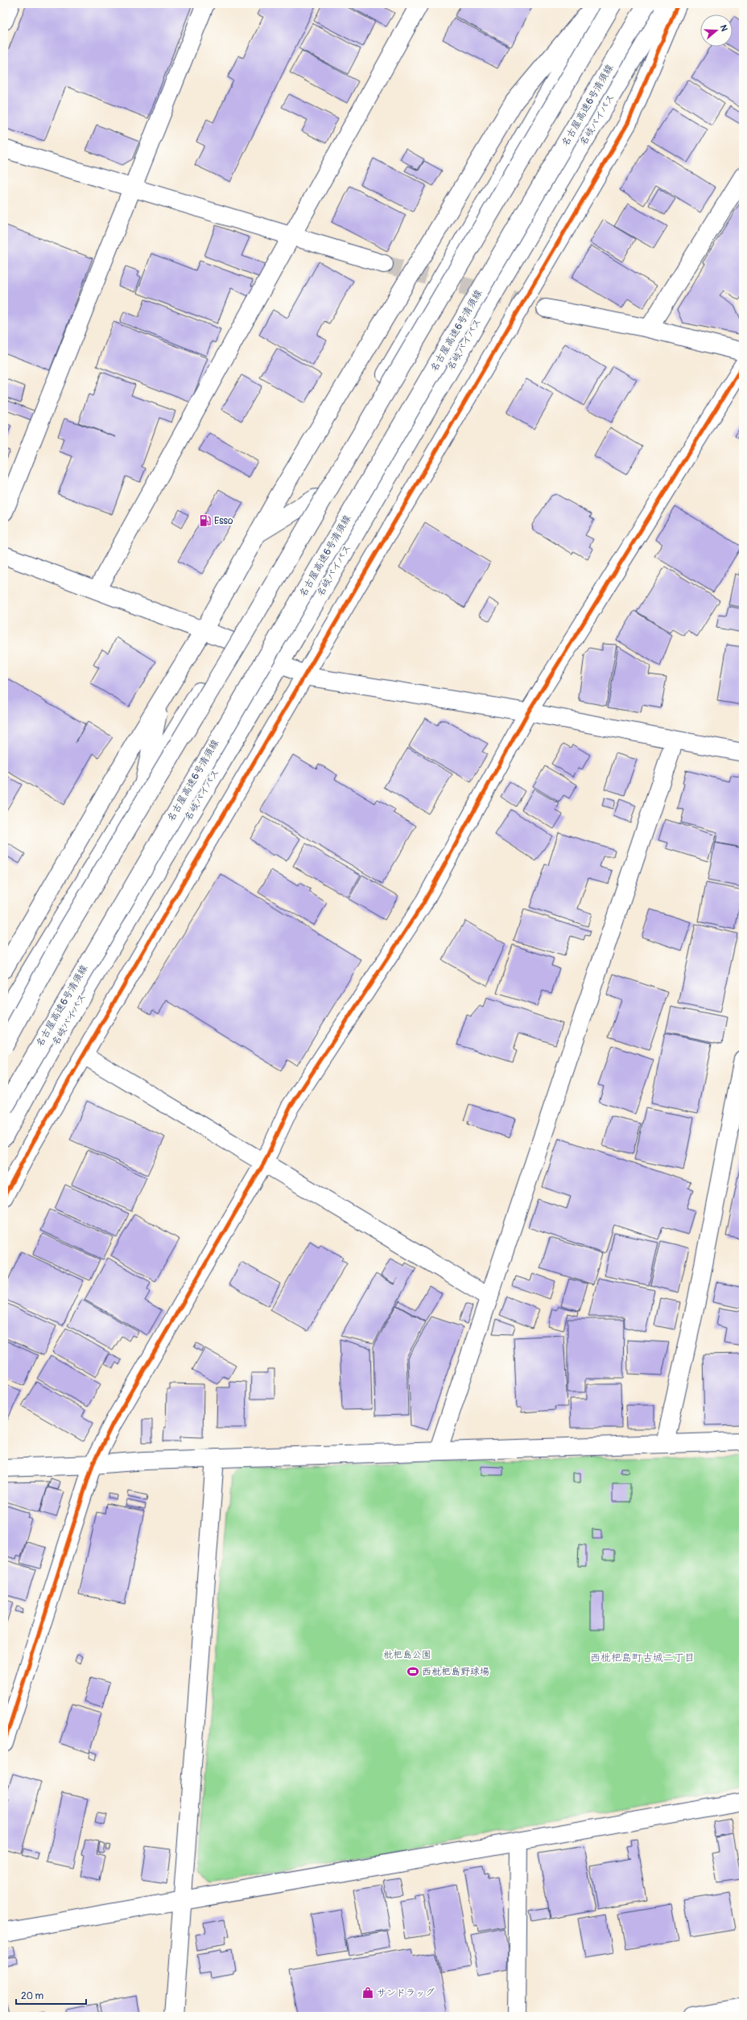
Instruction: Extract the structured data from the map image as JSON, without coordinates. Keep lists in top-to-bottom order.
{
  "streets": {
    "main road": ["名古屋高速6号清須線", "名岐バイパス"]
  },
  "districts": ["西枇杷島町古城二丁目"],
  "parks": ["枇杷島公園"],
  "places": {
    "fuel station": ["Esso"],
    "sports": ["西枇杷島野球場"],
    "shop": ["サンドラッグ"]
  },
  "scale_bar": "20 m",
  "north": "right"
}
